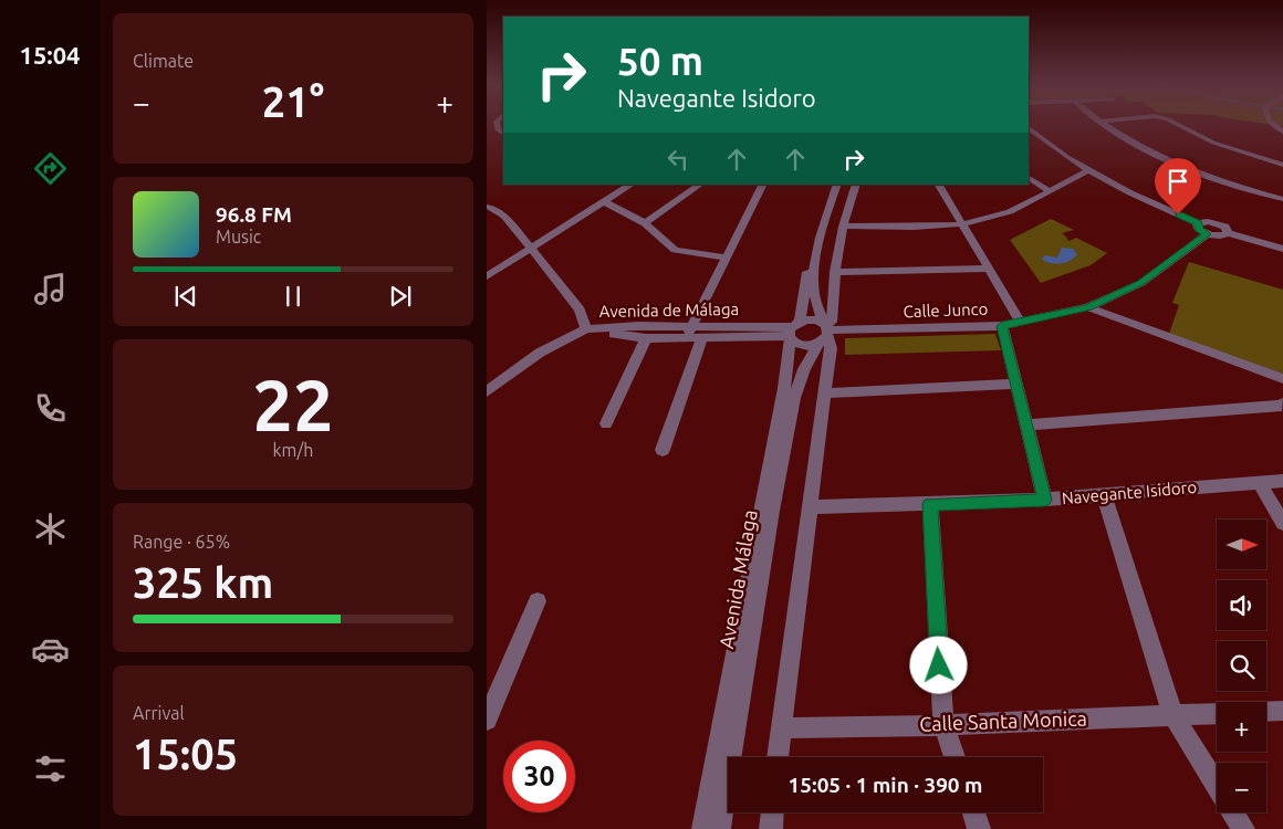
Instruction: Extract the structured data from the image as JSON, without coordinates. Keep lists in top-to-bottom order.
{
  "streets": {
    "street": [
      "Avenida de Málaga",
      "Calle Junco",
      "Navegante Isidoro",
      "Avenida Málaga",
      "Calle Santa Monica"
    ]
  },
  "crossings": [
    ["Avenida de Málaga", "Avenida Málaga"],
    ["Calle Junco", "Avenida Málaga"]
  ],
  "north": "right",
  "page": {
    "tabs": "15:04",
    "tile": [
      "Climate",
      ["22", "km/h"],
      ["Range · 65%", "325 km"],
      ["Arrival", "15:05"]
    ],
    "turn": ["50 m", "Navegante Isidoro"],
    "heat": ["−", "21°", "+"],
    "song": ["96.8 FM", "Music"],
    "map_buttons": ["+", "−"],
    "limit": "30",
    "trip": "15:05 · 1 min · 390 m"
  }
}
